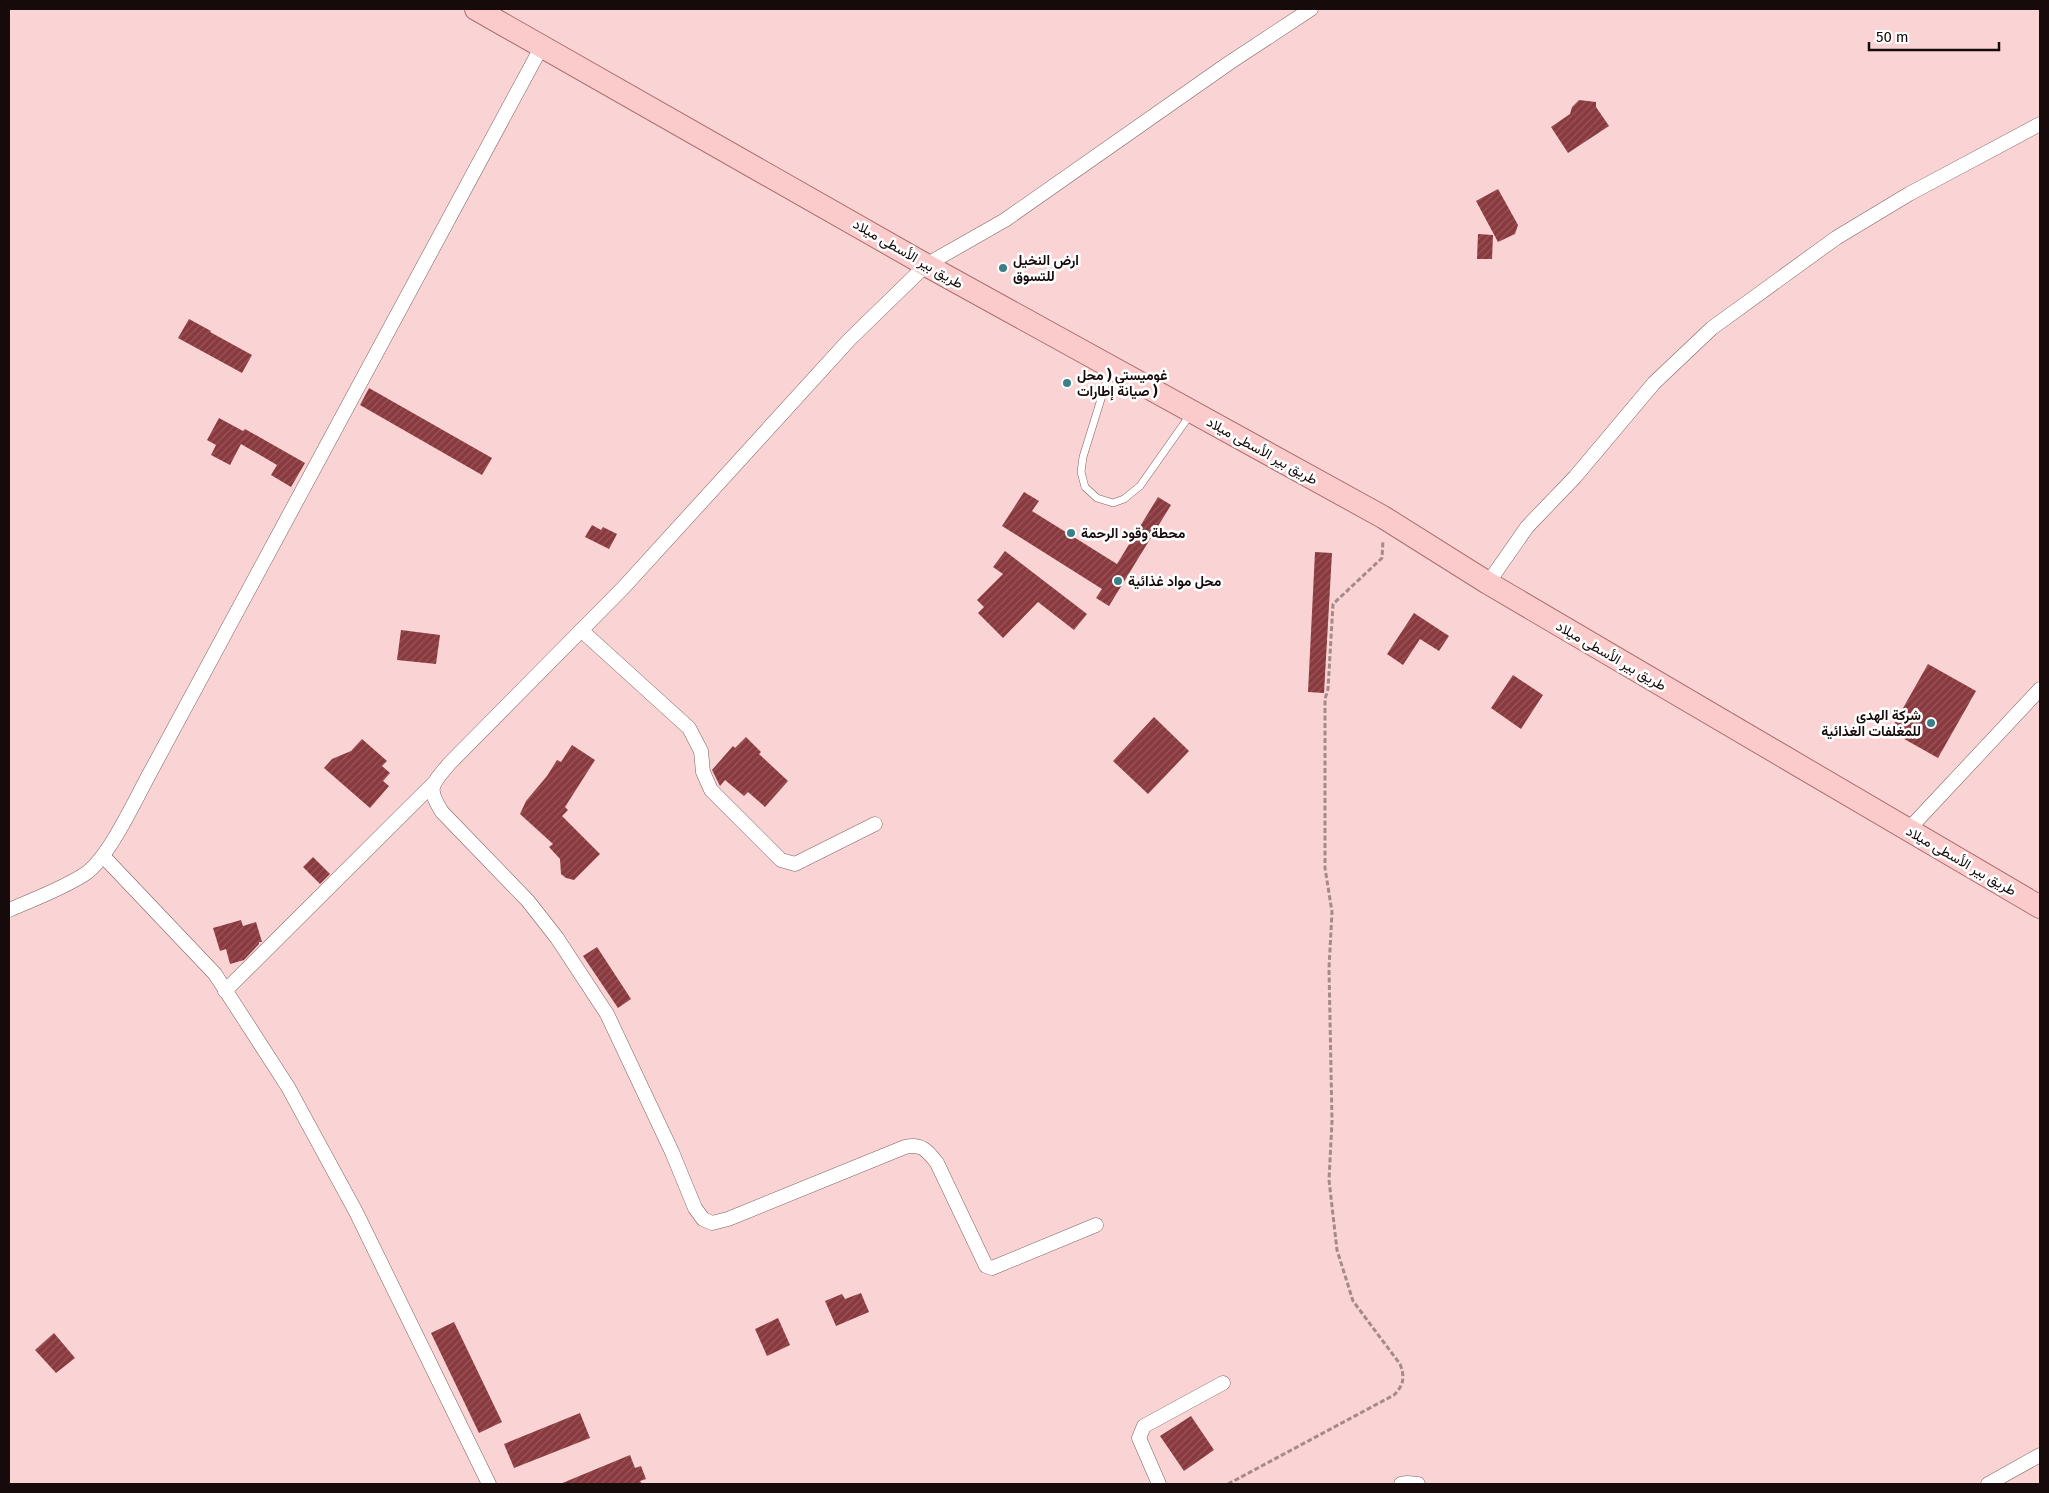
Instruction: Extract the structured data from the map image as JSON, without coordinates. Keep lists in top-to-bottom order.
{
  "streets": {
    "main road": ["طريق بير الأسطى ميلاد"]
  },
  "places": [
    "ارض النخيل للتسوق",
    "غوميستي ( محل صيانة إطارات )",
    "محطة وقود الرحمة",
    "محل مواد غذائية",
    "شركة الهدي للمغلفات الغذائية"
  ],
  "scale_bar": "50 m"
}
